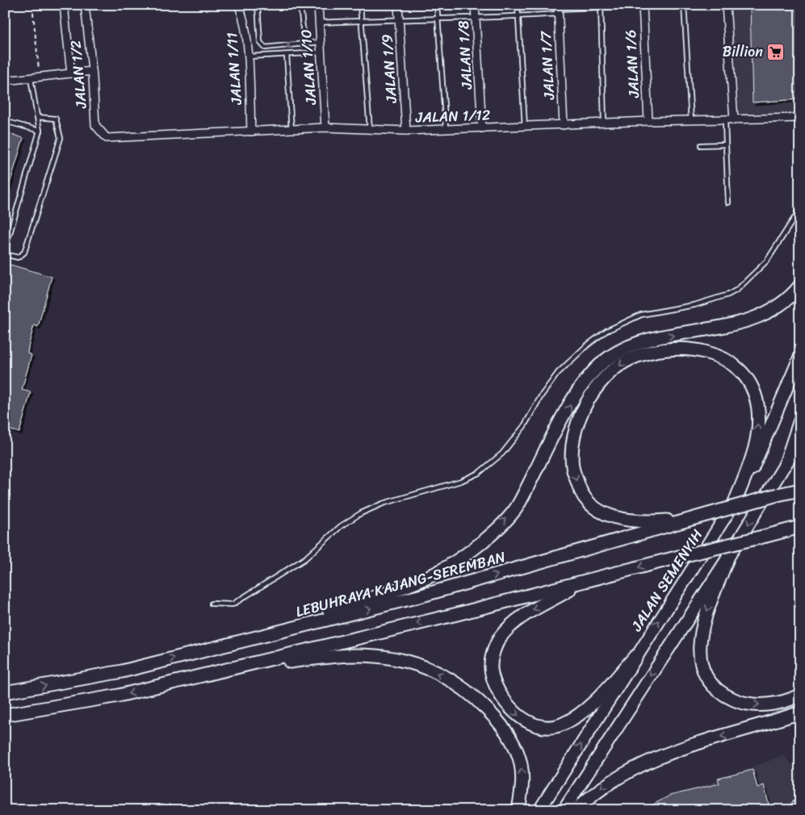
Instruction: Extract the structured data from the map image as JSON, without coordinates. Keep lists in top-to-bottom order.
{
  "streets": {
    "highway": ["LEBUHRAYA KAJANG-SEREMBAN"],
    "main road": ["JALAN SEMENYIH"],
    "street": [
      "JALAN 1/8",
      "JALAN 1/6",
      "JALAN 1/7",
      "JALAN 1/10",
      "JALAN 1/11",
      "JALAN 1/9",
      "JALAN 1/2",
      "JALAN 1/12"
    ]
  },
  "crossings": [
    ["JALAN 1/8", "JALAN 1/12"],
    ["JALAN 1/6", "JALAN 1/12"],
    ["JALAN 1/7", "JALAN 1/12"],
    ["JALAN 1/10", "JALAN 1/12"],
    ["JALAN 1/11", "JALAN 1/12"],
    ["JALAN 1/9", "JALAN 1/12"],
    ["JALAN 1/2", "JALAN 1/12"]
  ],
  "places": {
    "supermarket": ["Billion"]
  }
}
